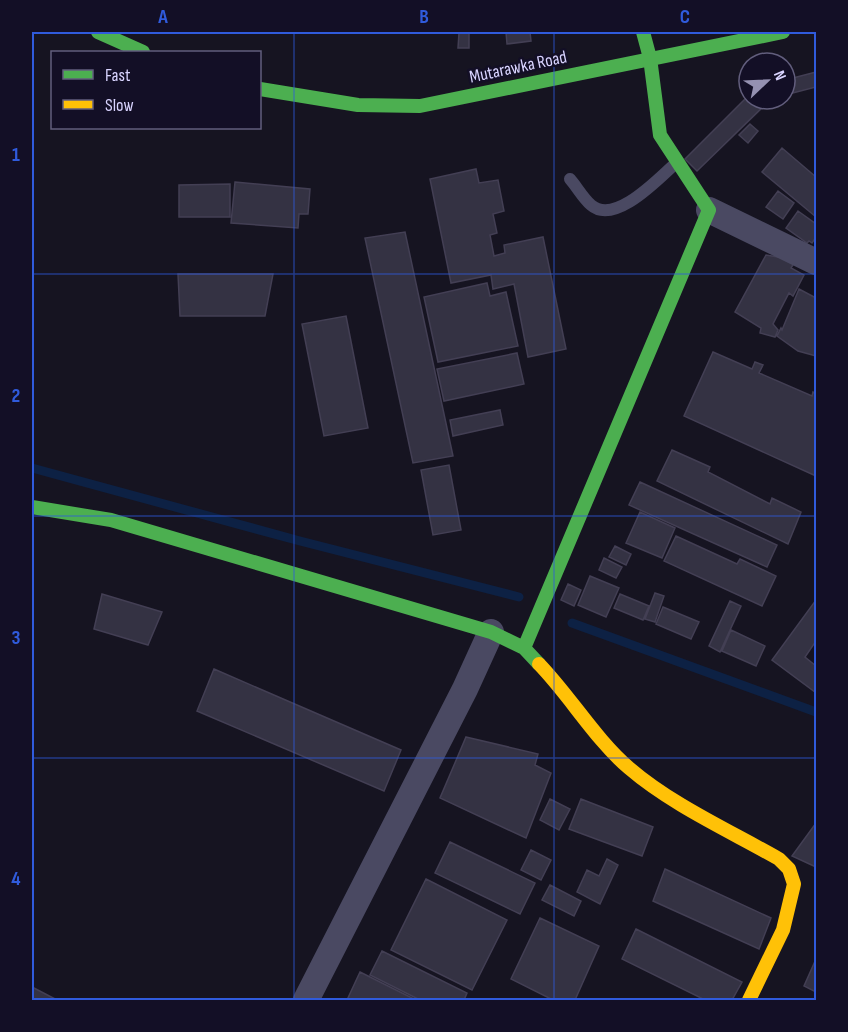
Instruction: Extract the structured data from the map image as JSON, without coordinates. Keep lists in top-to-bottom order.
{
  "streets": {
    "street": ["Mutarawka Road"]
  },
  "legend": ["Fast", "Slow"],
  "north": "top right",
  "grid": {
    "columns": ["A", "B", "C"],
    "rows": [
      "1",
      "2",
      "3",
      "4"
    ]
  }
}
